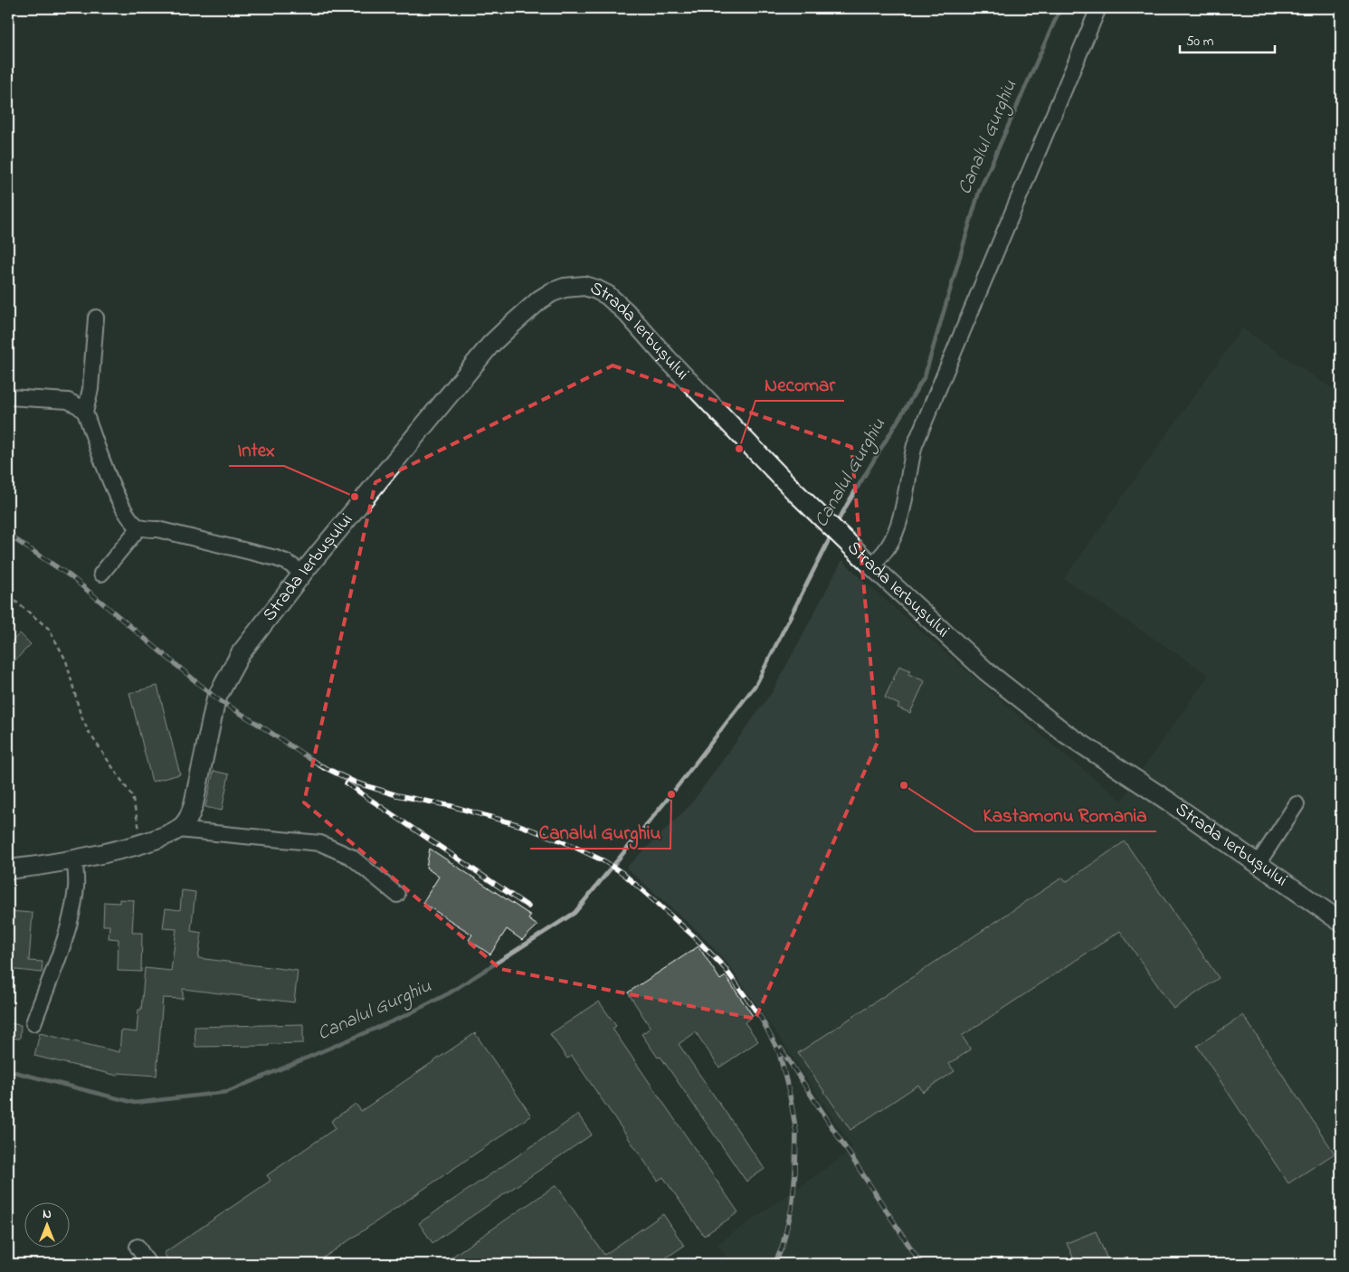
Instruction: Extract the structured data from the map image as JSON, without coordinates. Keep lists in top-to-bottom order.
{
  "streets": {
    "main road": ["Strada Ierbușului"]
  },
  "water": ["Canalul Gurghiu"],
  "places": [
    "Necomar",
    "Intex",
    "Kastamonu Romania",
    "Canalul Gurghiu"
  ],
  "scale_bar": "50 m",
  "north": "top"
}
